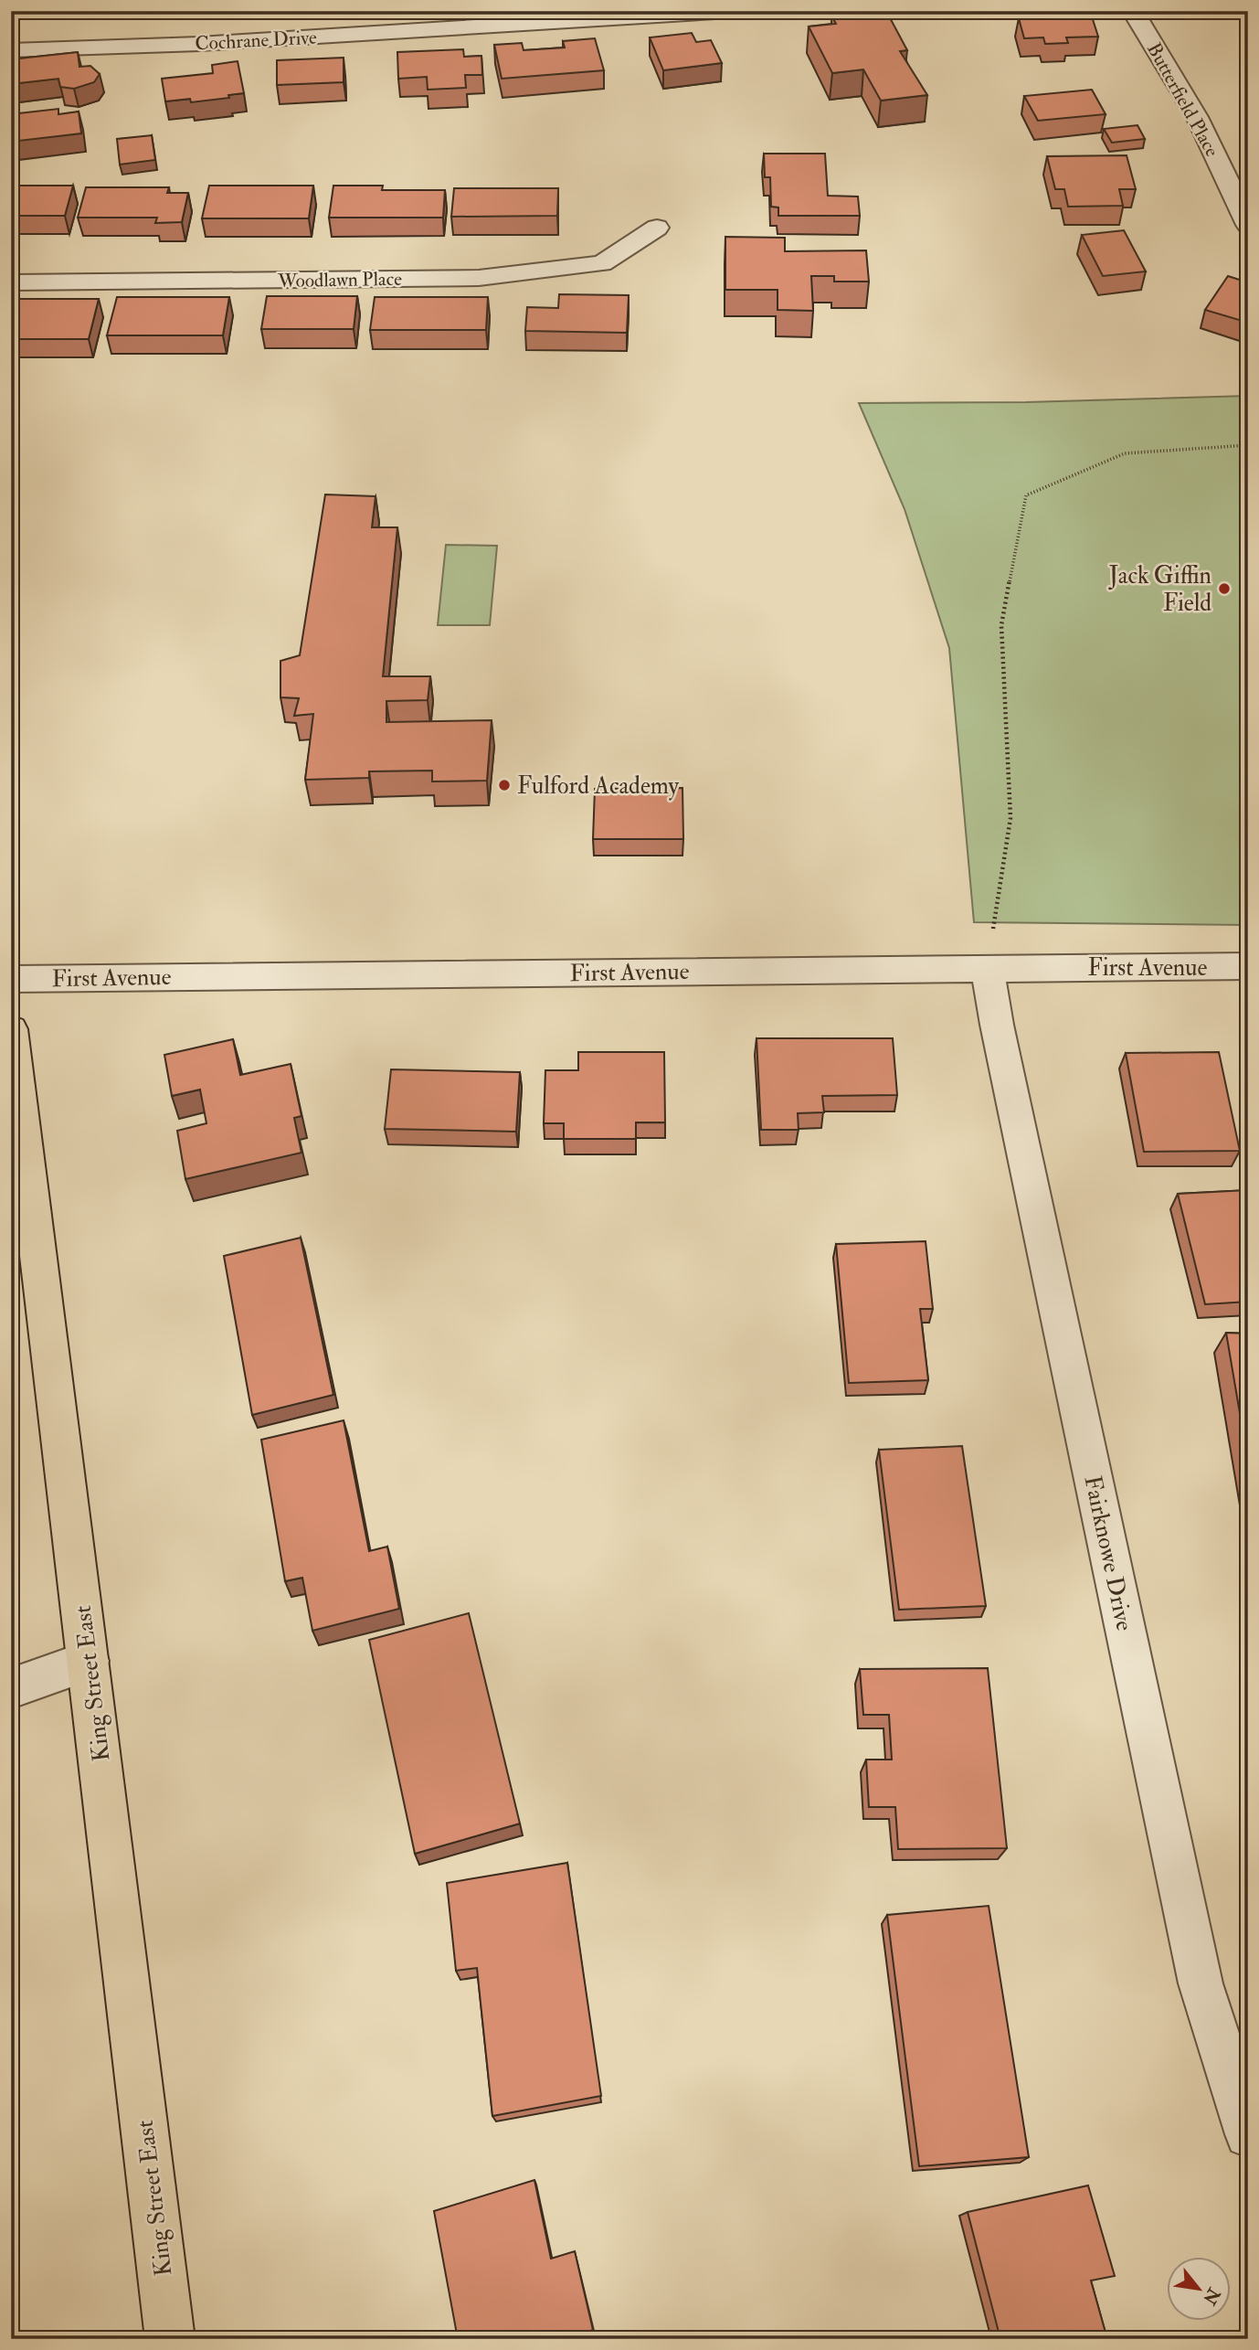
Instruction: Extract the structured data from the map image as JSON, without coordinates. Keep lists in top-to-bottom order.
{
  "streets": {
    "main road": ["King Street East"],
    "street": [
      "Cochrane Drive",
      "Butterfield Place",
      "Woodlawn Place",
      "First Avenue",
      "Fairknowe Drive"
    ]
  },
  "crossings": [
    ["First Avenue", "Fairknowe Drive"]
  ],
  "places": ["Jack Giffin Field", "Fulford Academy"],
  "north": "bottom right"
}
